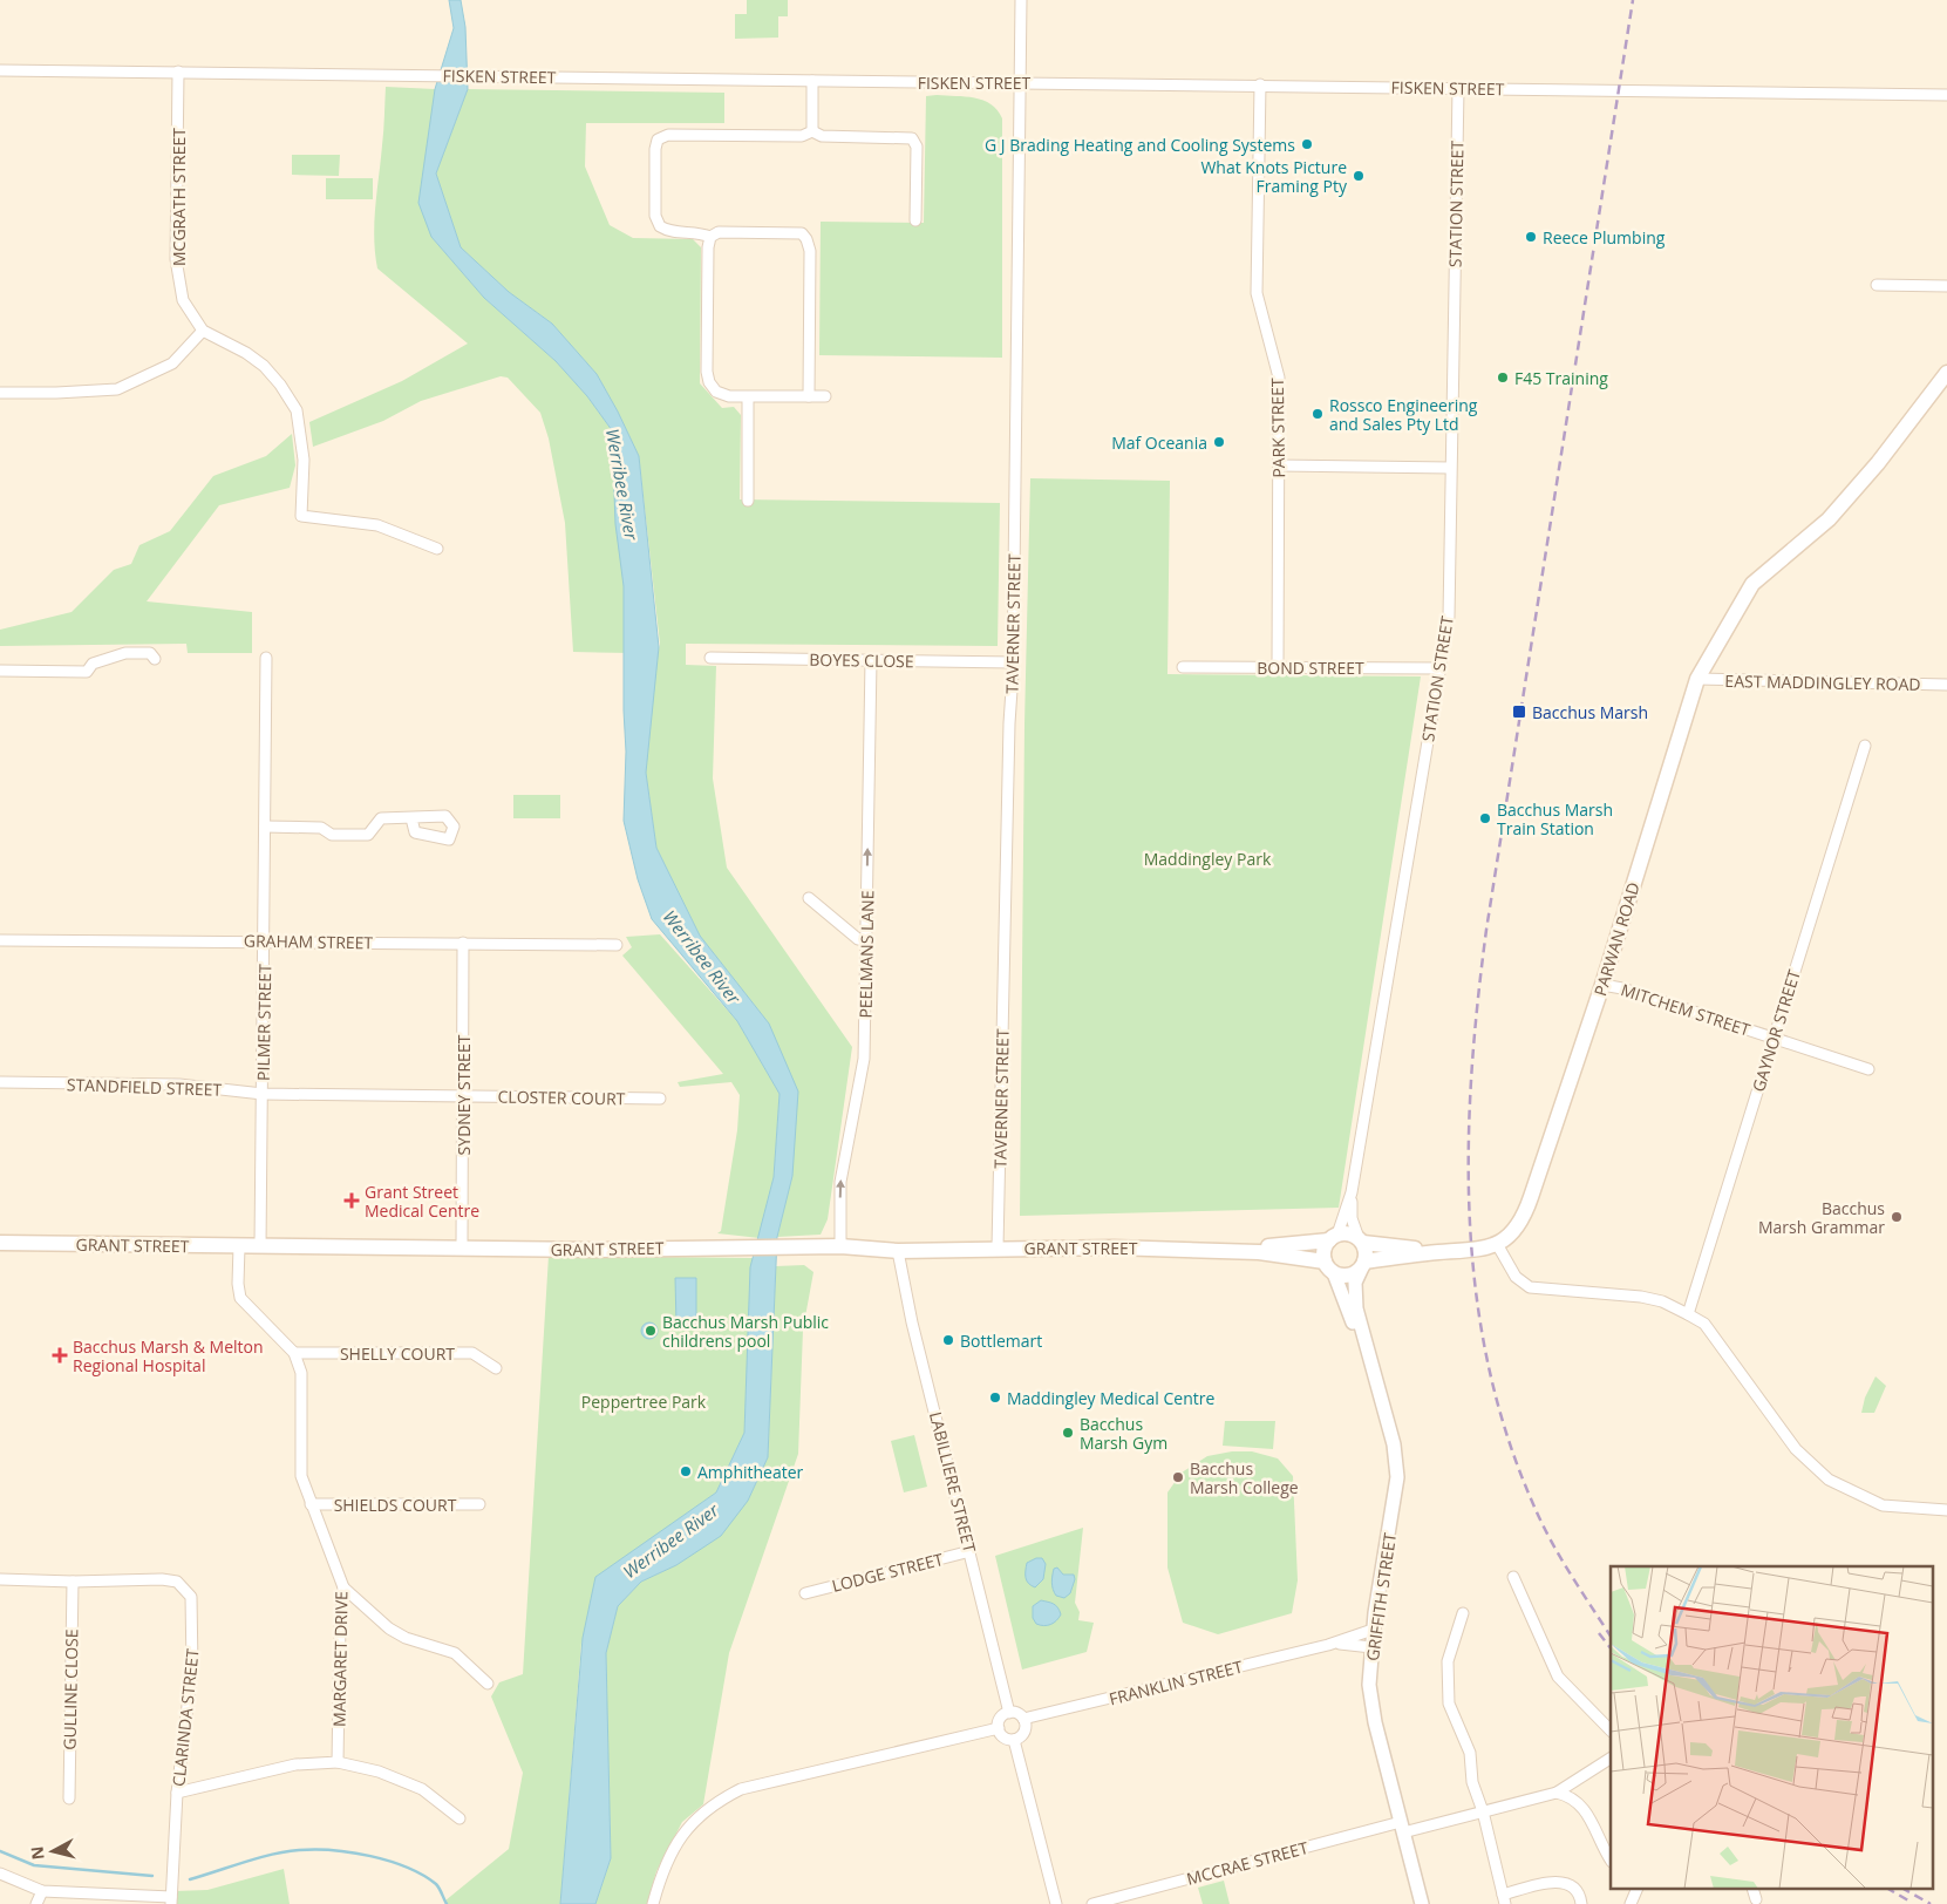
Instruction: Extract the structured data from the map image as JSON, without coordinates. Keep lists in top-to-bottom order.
{
  "streets": {
    "main road": ["PARWAN ROAD", "GRANT STREET"],
    "street": [
      "FISKEN STREET",
      "MCGRATH STREET",
      "STATION STREET",
      "PARK STREET",
      "TAVERNER STREET",
      "BOYES CLOSE",
      "BOND STREET",
      "EAST MADDINGLEY ROAD",
      "GRAHAM STREET",
      "PEELMANS LANE",
      "MITCHEM STREET",
      "PILMER STREET",
      "GAYNOR STREET",
      "STANDFIELD STREET",
      "SYDNEY STREET",
      "CLOSTER COURT",
      "SHELLY COURT",
      "LABILLIERE STREET",
      "SHIELDS COURT",
      "LODGE STREET",
      "GRIFFITH STREET",
      "MARGARET DRIVE",
      "FRANKLIN STREET",
      "GULLINE CLOSE",
      "CLARINDA STREET",
      "MCCRAE STREET"
    ]
  },
  "crossings": [
    ["FISKEN STREET", "MCGRATH STREET"],
    ["FISKEN STREET", "STATION STREET"],
    ["FISKEN STREET", "PARK STREET"],
    ["FISKEN STREET", "TAVERNER STREET"],
    ["STATION STREET", "BOND STREET"],
    ["STATION STREET", "GRANT STREET"],
    ["STATION STREET", "GRIFFITH STREET"],
    ["PARK STREET", "BOND STREET"],
    ["TAVERNER STREET", "BOYES CLOSE"],
    ["TAVERNER STREET", "GRANT STREET"],
    ["BOYES CLOSE", "PEELMANS LANE"],
    ["EAST MADDINGLEY ROAD", "PARWAN ROAD"],
    ["PARWAN ROAD", "MITCHEM STREET"],
    ["GRAHAM STREET", "PILMER STREET"],
    ["GRAHAM STREET", "SYDNEY STREET"],
    ["PEELMANS LANE", "GRANT STREET"],
    ["MITCHEM STREET", "GAYNOR STREET"],
    ["PILMER STREET", "STANDFIELD STREET"],
    ["PILMER STREET", "GRANT STREET"],
    ["STANDFIELD STREET", "SYDNEY STREET"],
    ["STANDFIELD STREET", "CLOSTER COURT"],
    ["SYDNEY STREET", "CLOSTER COURT"],
    ["SYDNEY STREET", "GRANT STREET"],
    ["GRANT STREET", "LABILLIERE STREET"],
    ["GRANT STREET", "GRIFFITH STREET"],
    ["SHELLY COURT", "MARGARET DRIVE"],
    ["LABILLIERE STREET", "LODGE STREET"],
    ["LABILLIERE STREET", "FRANKLIN STREET"],
    ["SHIELDS COURT", "MARGARET DRIVE"],
    ["GRIFFITH STREET", "FRANKLIN STREET"],
    ["GRIFFITH STREET", "MCCRAE STREET"],
    ["GULLINE CLOSE", "CLARINDA STREET"]
  ],
  "one_way": ["PEELMANS LANE"],
  "water": ["Werribee River"],
  "parks": ["Maddingley Park", "Peppertree Park"],
  "places": {
    "other": [
      "G J Brading Heating and Cooling Systems",
      "What Knots Picture Framing Pty",
      "Reece Plumbing",
      "F45 Training",
      "Rossco Engineering and Sales Pty Ltd",
      "Maf Oceania",
      "Bacchus Marsh Train Station",
      "Bacchus Marsh Grammar",
      "Bacchus Marsh Public childrens pool",
      "Bottlemart",
      "Maddingley Medical Centre",
      "Bacchus Marsh Gym",
      "Amphitheater",
      "Bacchus Marsh College"
    ],
    "transit": ["Bacchus Marsh"],
    "health": ["Grant Street Medical Centre", "Bacchus Marsh & Melton Regional Hospital"]
  },
  "north": "left"
}
